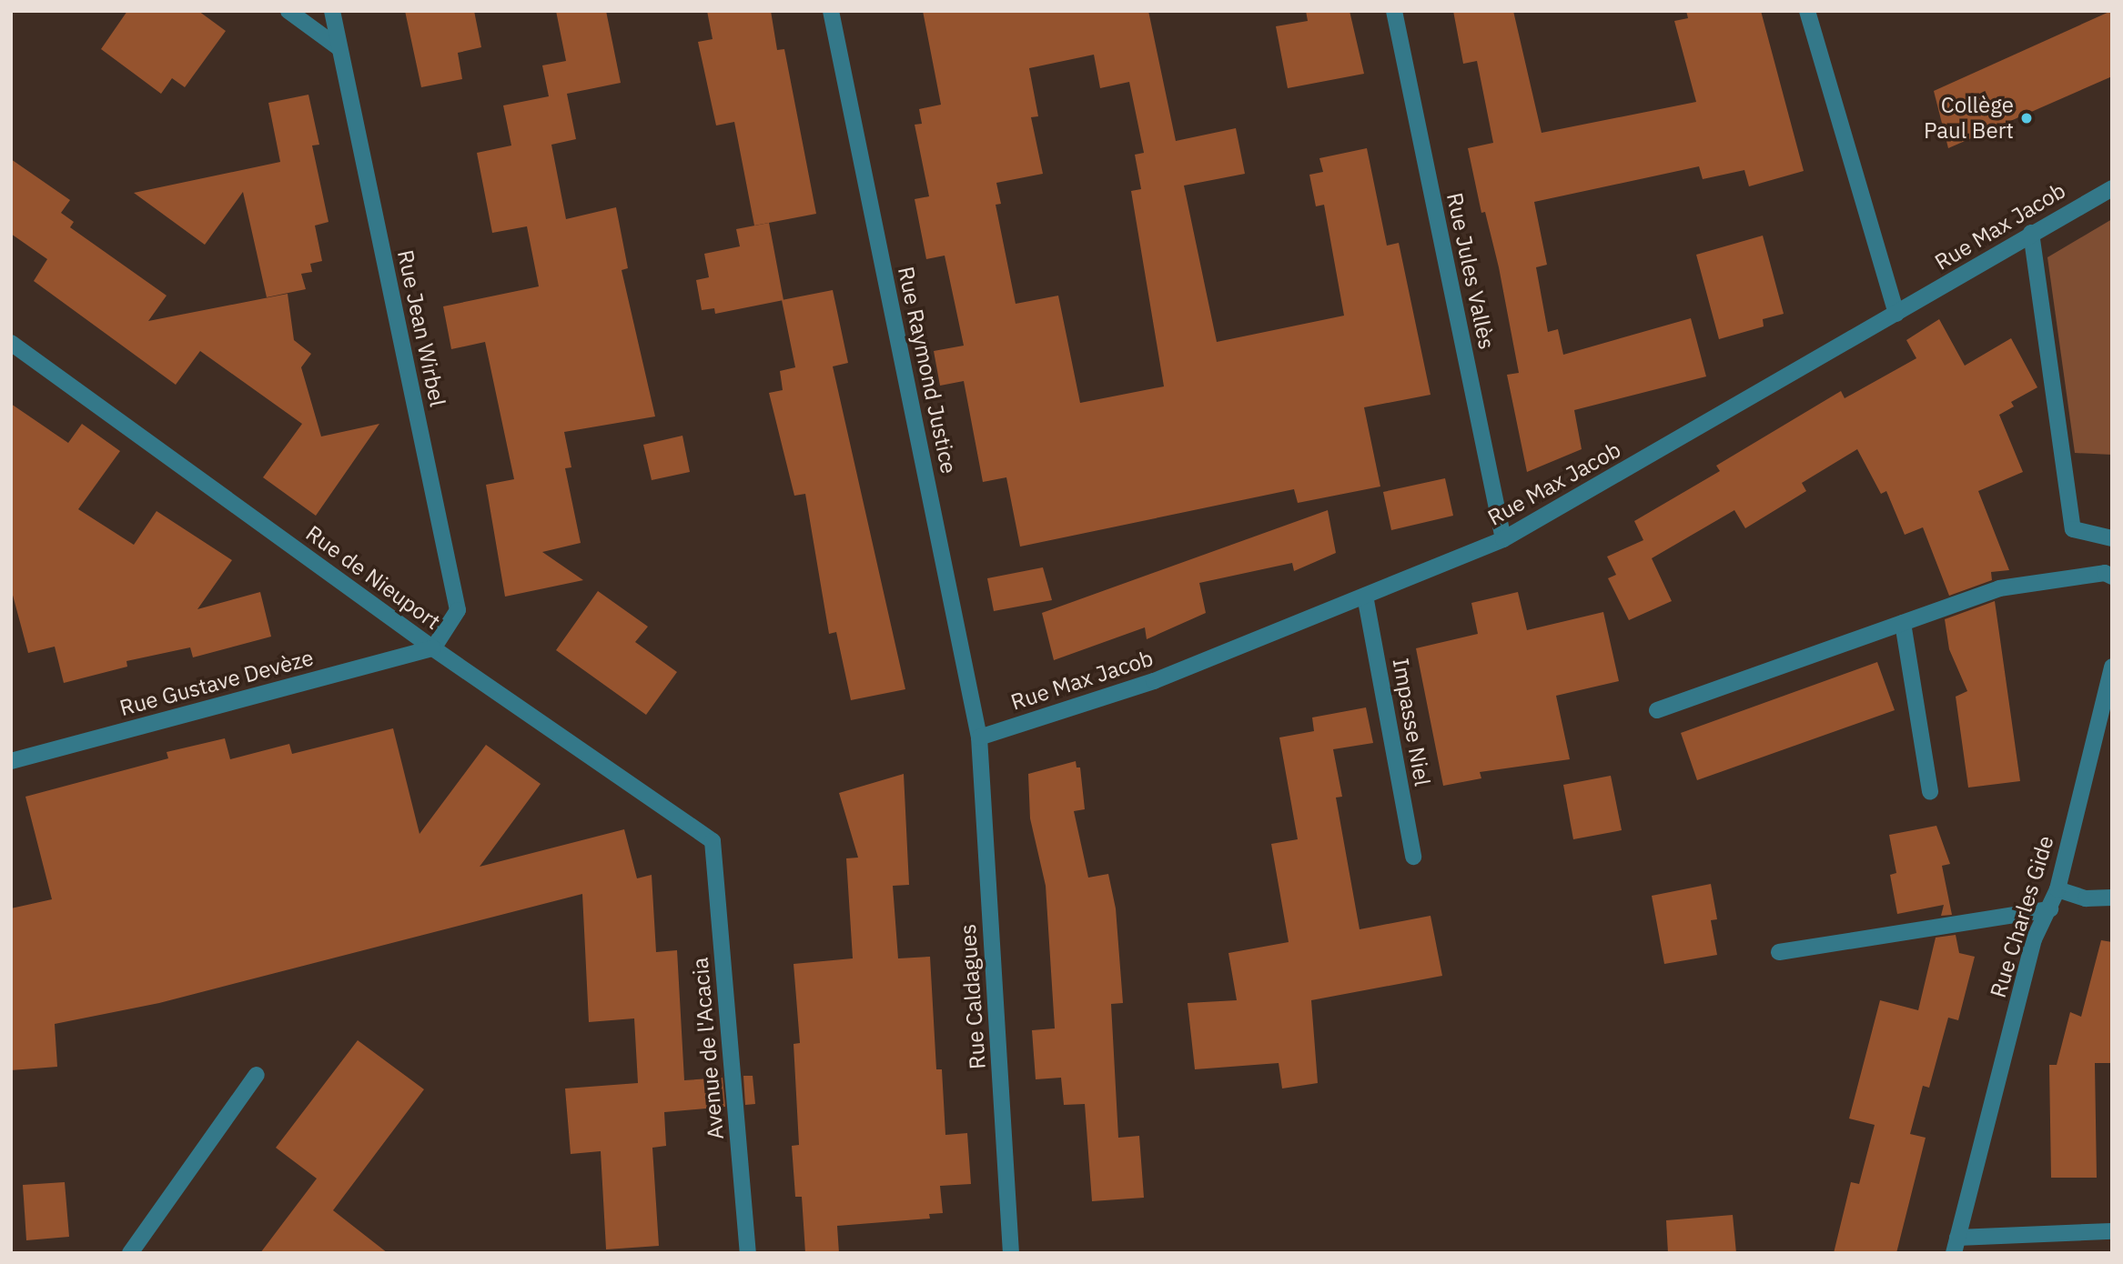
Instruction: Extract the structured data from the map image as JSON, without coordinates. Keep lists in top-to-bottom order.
{
  "streets": {
    "street": [
      "Rue Max Jacob",
      "Rue Jules Vallès",
      "Rue Jean Wirbel",
      "Rue Raymond Justice",
      "Rue de Nieuport",
      "Rue Gustave Devèze",
      "Impasse Niel",
      "Rue Charles Gide",
      "Rue Caldagues",
      "Avenue de l'Acacia"
    ]
  },
  "crossings": [
    ["Rue Max Jacob", "Rue Jules Vallès"],
    ["Rue Max Jacob", "Rue Raymond Justice"],
    ["Rue Max Jacob", "Impasse Niel"],
    ["Rue Max Jacob", "Rue Caldagues"],
    ["Rue Jean Wirbel", "Rue de Nieuport"],
    ["Rue Jean Wirbel", "Rue Gustave Devèze"],
    ["Rue Raymond Justice", "Rue Caldagues"],
    ["Rue de Nieuport", "Rue Gustave Devèze"],
    ["Rue de Nieuport", "Avenue de l'Acacia"]
  ],
  "places": ["Collège Paul Bert"]
}
